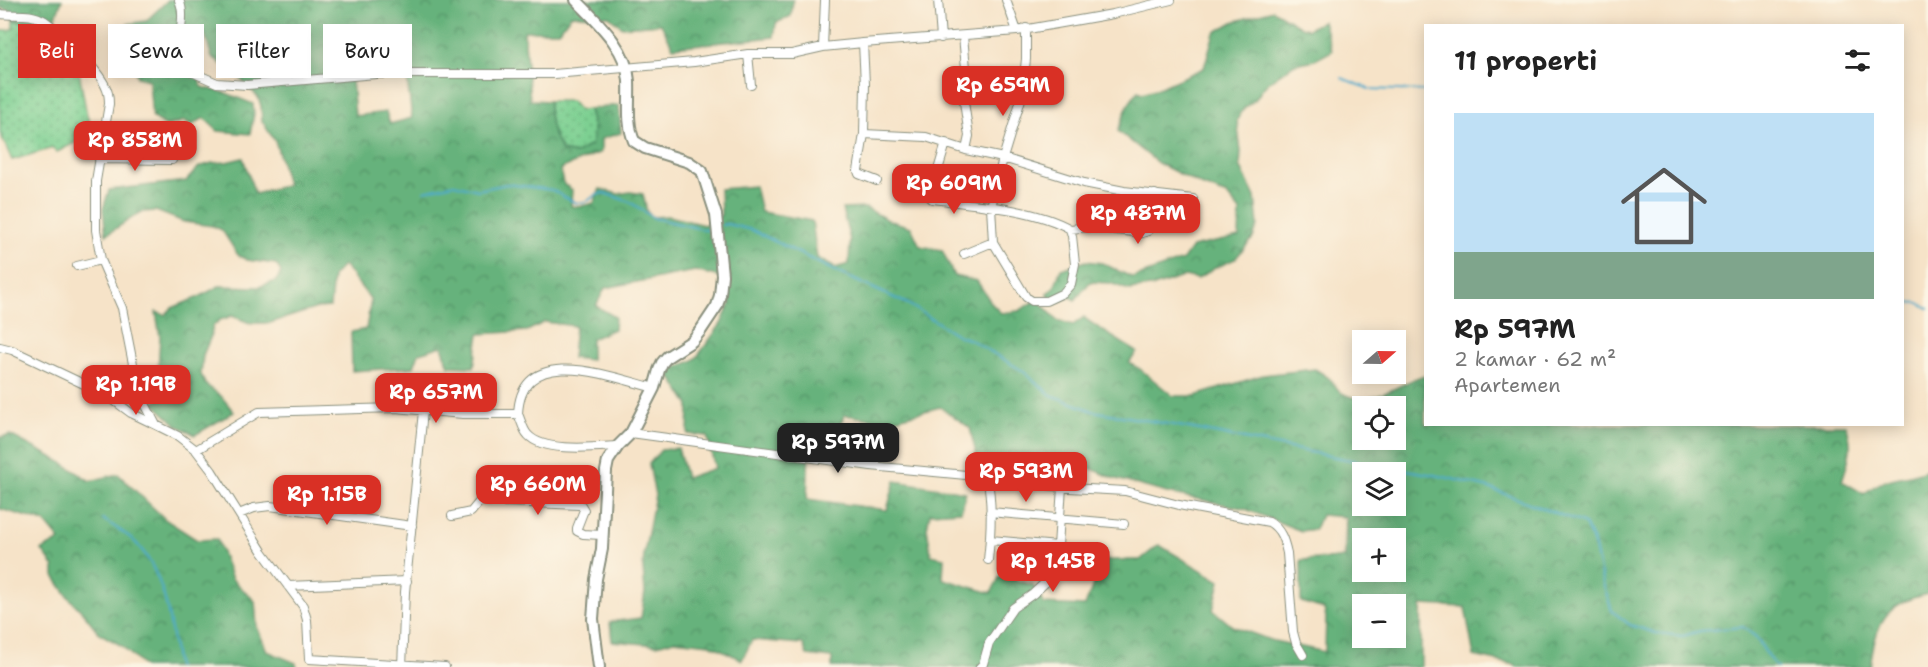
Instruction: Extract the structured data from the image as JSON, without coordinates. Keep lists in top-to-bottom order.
{
  "north": "right",
  "page": {
    "chip": [
      "Beli",
      "Sewa",
      "Filter",
      "Baru"
    ],
    "heading": "11 properti",
    "price": [
      "Rp 659M",
      "Rp 858M",
      "Rp 609M",
      "Rp 487M",
      "Rp 1.19B",
      "Rp 657M",
      "Rp 597M",
      "Rp 593M",
      "Rp 660M",
      "Rp 1.15B",
      "Rp 1.45B"
    ],
    "list": [
      {
        "name": "Rp 597M",
        "note": "2 kamar · 62 m² · Apartemen"
      }
    ],
    "map_buttons": ["+", "−"]
  }
}
